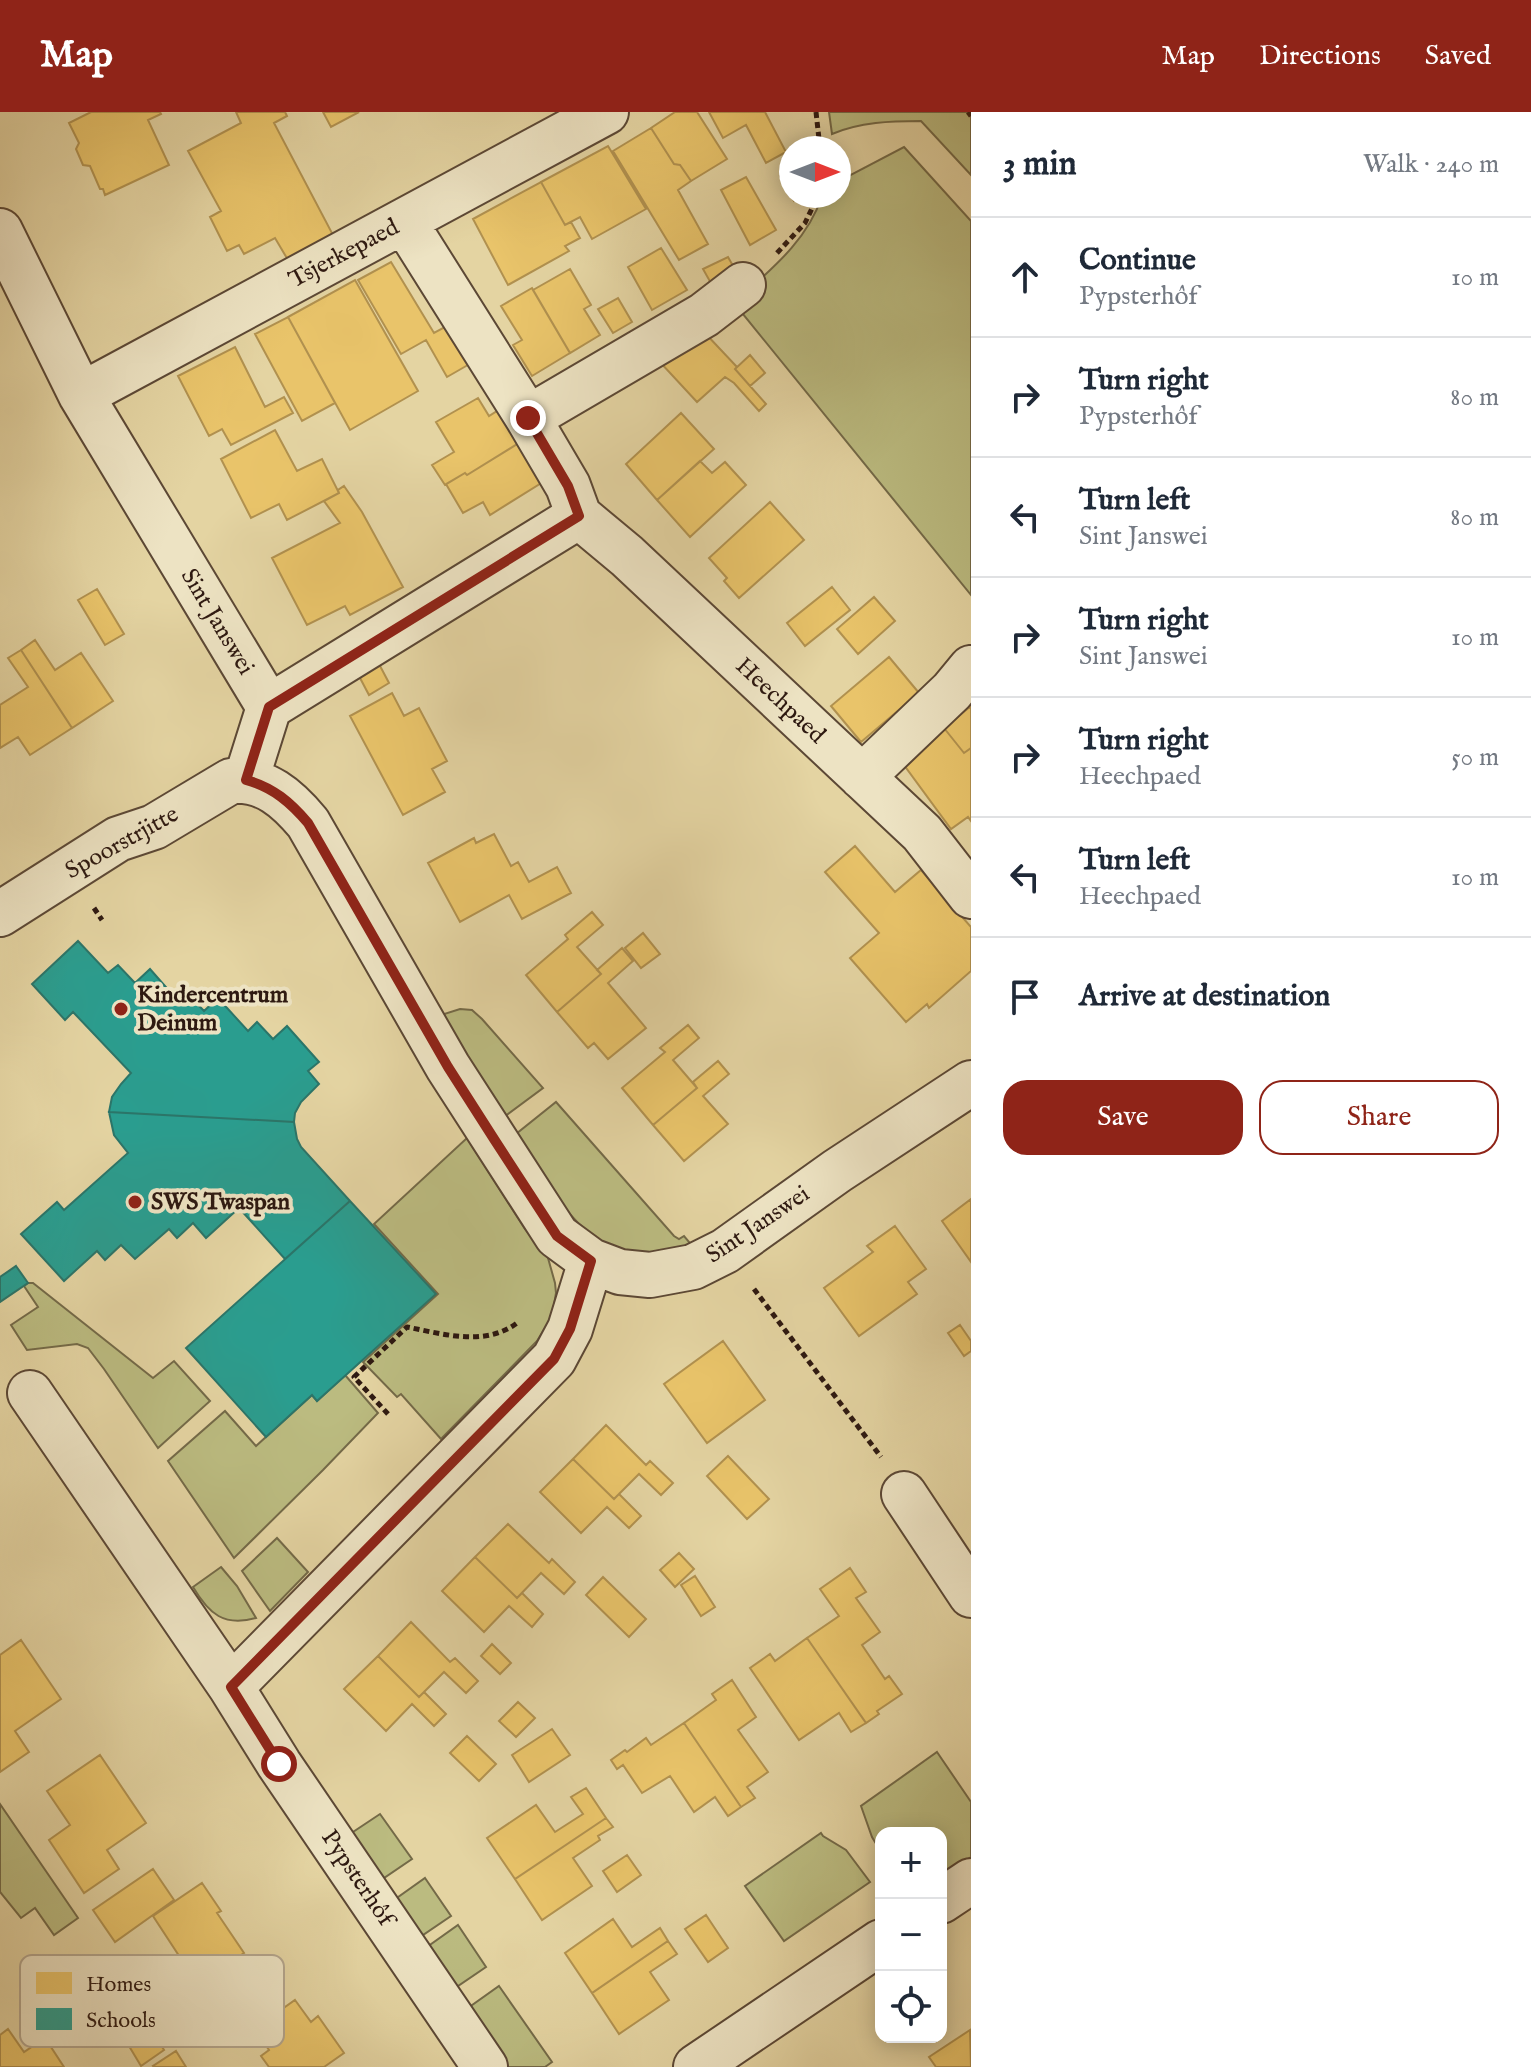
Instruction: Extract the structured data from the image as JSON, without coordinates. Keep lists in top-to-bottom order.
{
  "streets": {
    "street": [
      "Tsjerkepaed",
      "Sint Janswei",
      "Heechpaed",
      "Spoorstrjitte",
      "Pypsterhôf"
    ]
  },
  "crossings": [
    ["Tsjerkepaed", "Sint Janswei"],
    ["Tsjerkepaed", "Heechpaed"],
    ["Sint Janswei", "Spoorstrjitte"]
  ],
  "places": ["Kindercentrum Deinum", "SWS Twaspan"],
  "legend": ["Homes", "Schools"],
  "north": "right",
  "page": {
    "header": "Map",
    "nav": ["Map", "Directions", "Saved"],
    "heading": ["3 min", "Walk · 240 m"],
    "list": [
      ["Continue", "Pypsterhôf", "10 m"],
      ["Turn right", "Pypsterhôf", "80 m"],
      ["Turn left", "Sint Janswei", "80 m"],
      ["Turn right", "Sint Janswei", "10 m"],
      ["Turn right", "Heechpaed", "50 m"],
      ["Turn left", "Heechpaed", "10 m"],
      "Arrive at destination"
    ],
    "buttons": ["Save", "Share"],
    "map_buttons": ["+", "−"]
  }
}
